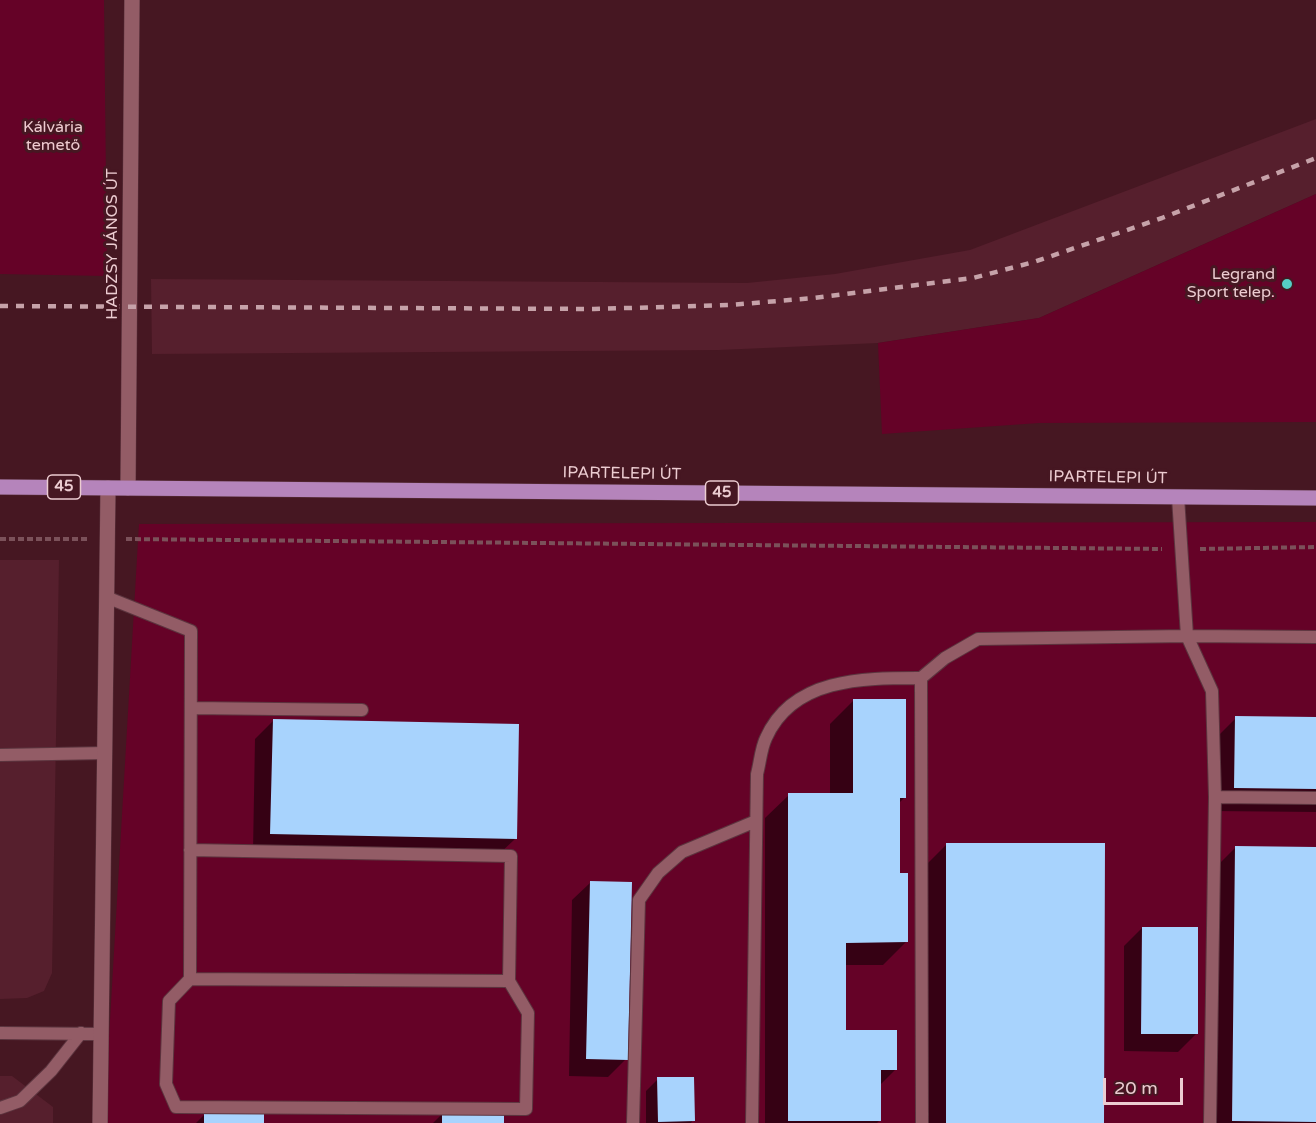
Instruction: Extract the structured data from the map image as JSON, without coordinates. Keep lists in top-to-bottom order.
{
  "streets": {
    "main road": ["IPARTELEPI ÚT", "45"],
    "street": ["HADZSY JÁNOS ÚT"]
  },
  "crossings": [
    ["HADZSY JÁNOS ÚT", "IPARTELEPI ÚT"]
  ],
  "parks": ["Kálvária temető"],
  "places": ["Legrand Sport telep."],
  "scale_bar": "20 m"
}
